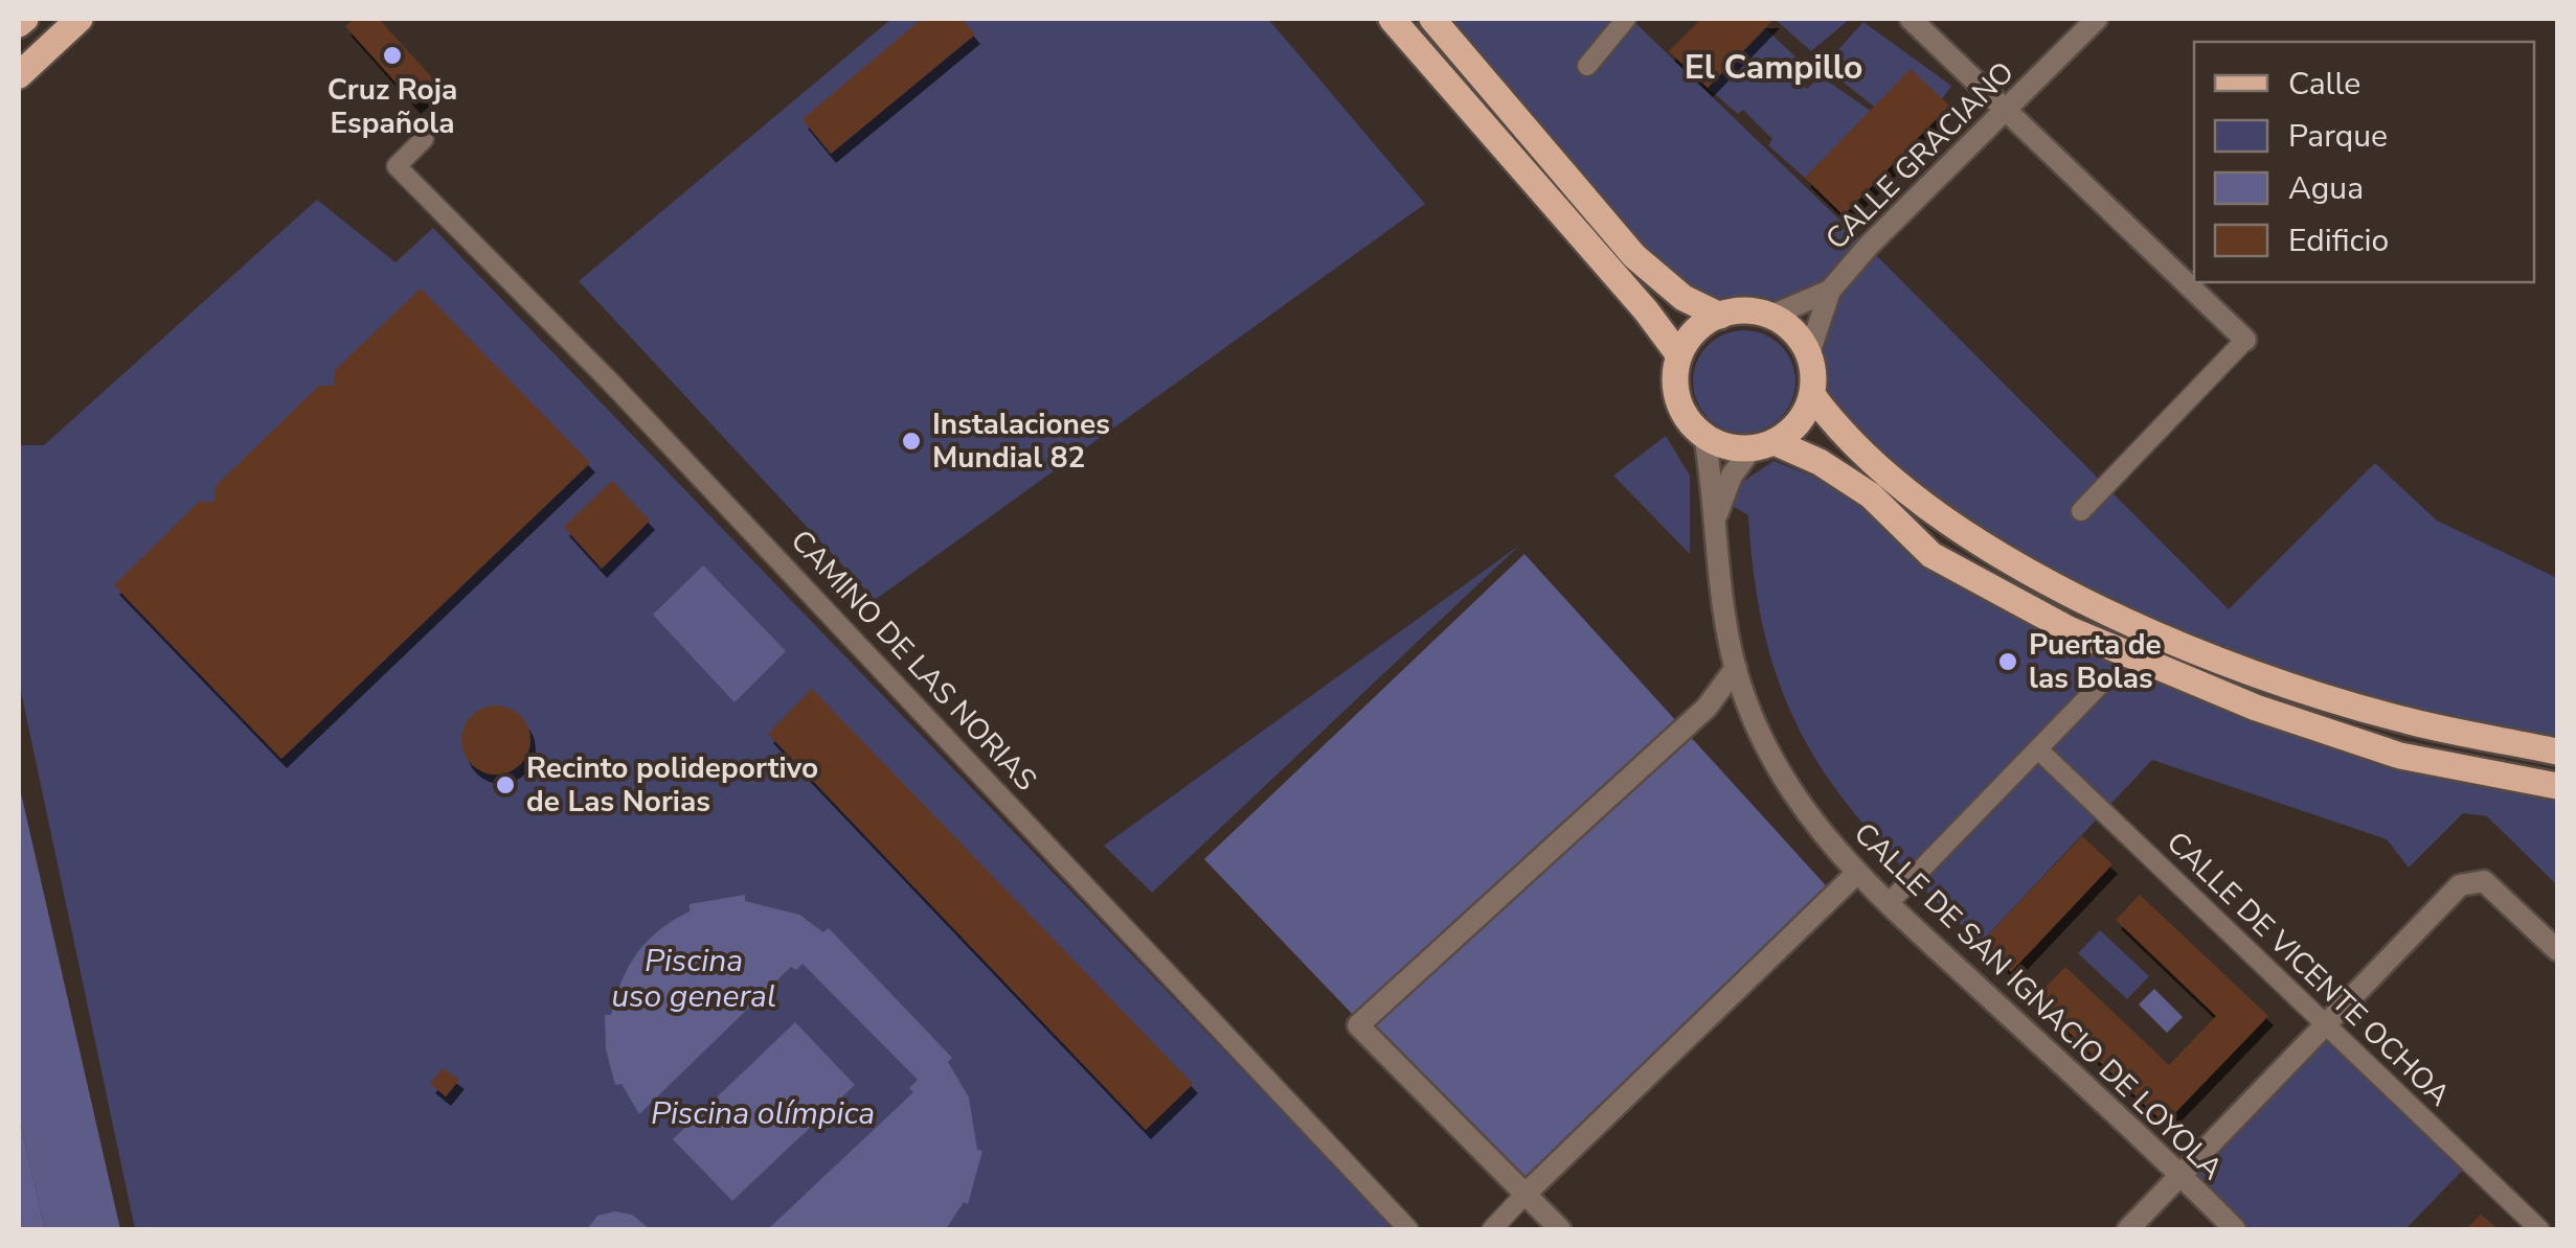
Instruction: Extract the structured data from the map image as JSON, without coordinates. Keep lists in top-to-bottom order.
{
  "streets": {
    "street": [
      "CALLE GRACIANO",
      "CAMINO DE LAS NORIAS",
      "CALLE DE VICENTE OCHOA",
      "CALLE DE SAN IGNACIO DE LOYOLA"
    ]
  },
  "crossings": [
    ["CALLE GRACIANO", "CALLE DE SAN IGNACIO DE LOYOLA"]
  ],
  "districts": ["El Campillo"],
  "water": ["Piscina uso general", "Piscina olímpica"],
  "places": [
    "Cruz Roja Española",
    "Instalaciones Mundial 82",
    "Puerta de las Bolas",
    "Recinto polideportivo de Las Norias"
  ],
  "legend": [
    "Calle",
    "Parque",
    "Agua",
    "Edificio"
  ]
}
